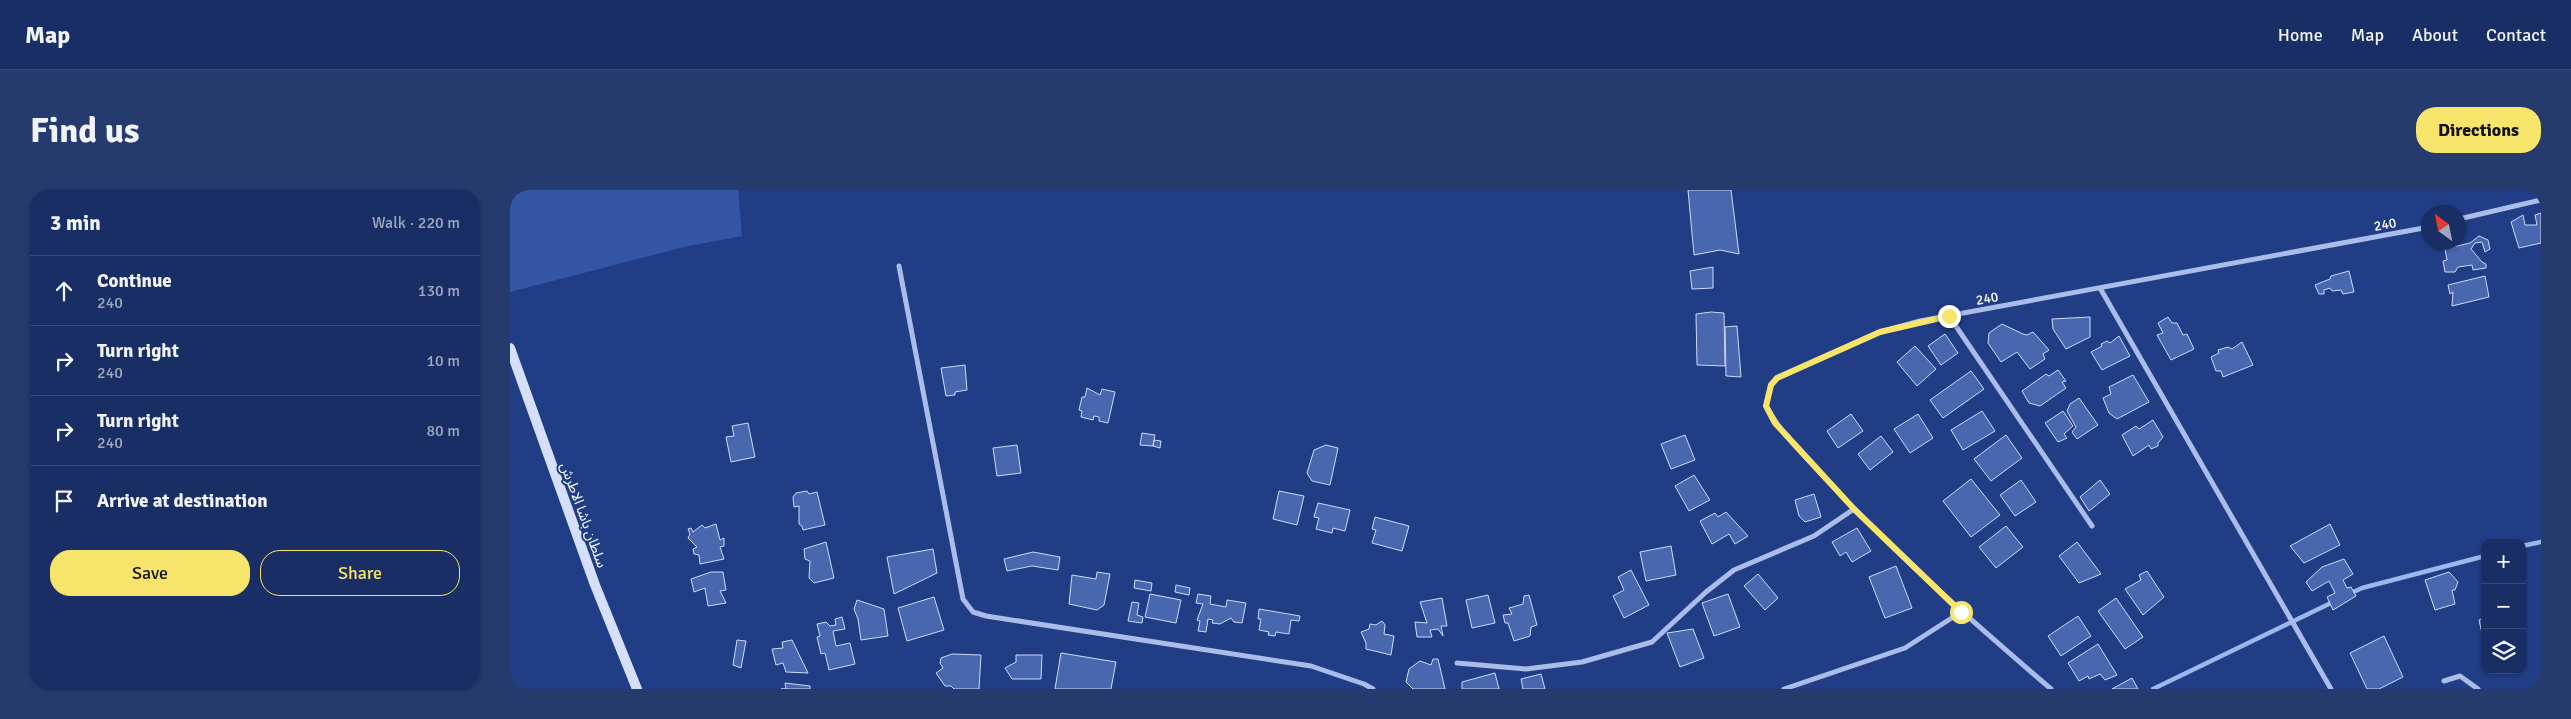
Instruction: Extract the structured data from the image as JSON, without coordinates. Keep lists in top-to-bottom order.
{
  "streets": {
    "main road": ["سلطان باشا الاطرش"],
    "street": ["240"]
  },
  "north": "top left",
  "page": {
    "header": "Map",
    "nav": [
      "Home",
      "Map",
      "About",
      "Contact"
    ],
    "buttons": [
      "Directions",
      ["Save", "Share"]
    ],
    "title": "Find us",
    "heading": ["3 min", "Walk · 220 m"],
    "list": [
      ["Continue", "240", "130 m"],
      ["Turn right", "240", "10 m"],
      ["Turn right", "240", "80 m"],
      "Arrive at destination"
    ],
    "map_buttons": ["+", "−"]
  }
}
